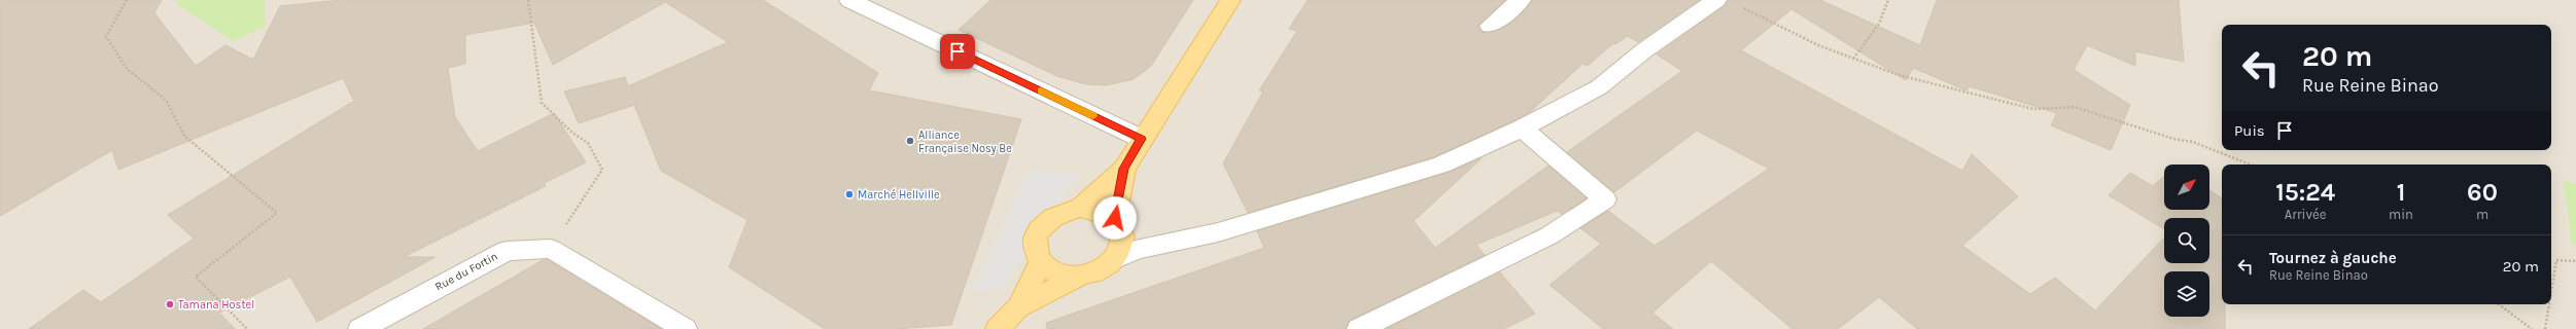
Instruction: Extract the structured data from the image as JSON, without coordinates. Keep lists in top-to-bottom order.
{
  "streets": {
    "street": ["Rue du Fortin"]
  },
  "places": ["Alliance Française Nosy Be", "Marché Hellville", "Tamana Hostel"],
  "north": "top right",
  "page": {
    "turn": ["20 m", "Rue Reine Binao"],
    "then": "Puis",
    "eta": [
      "15:24",
      "Arrivée",
      "1",
      "min",
      "60",
      "m"
    ],
    "list": [
      {
        "name": "Tournez à gauche",
        "note": "Rue Reine Binao",
        "value": "20 m"
      }
    ]
  }
}
